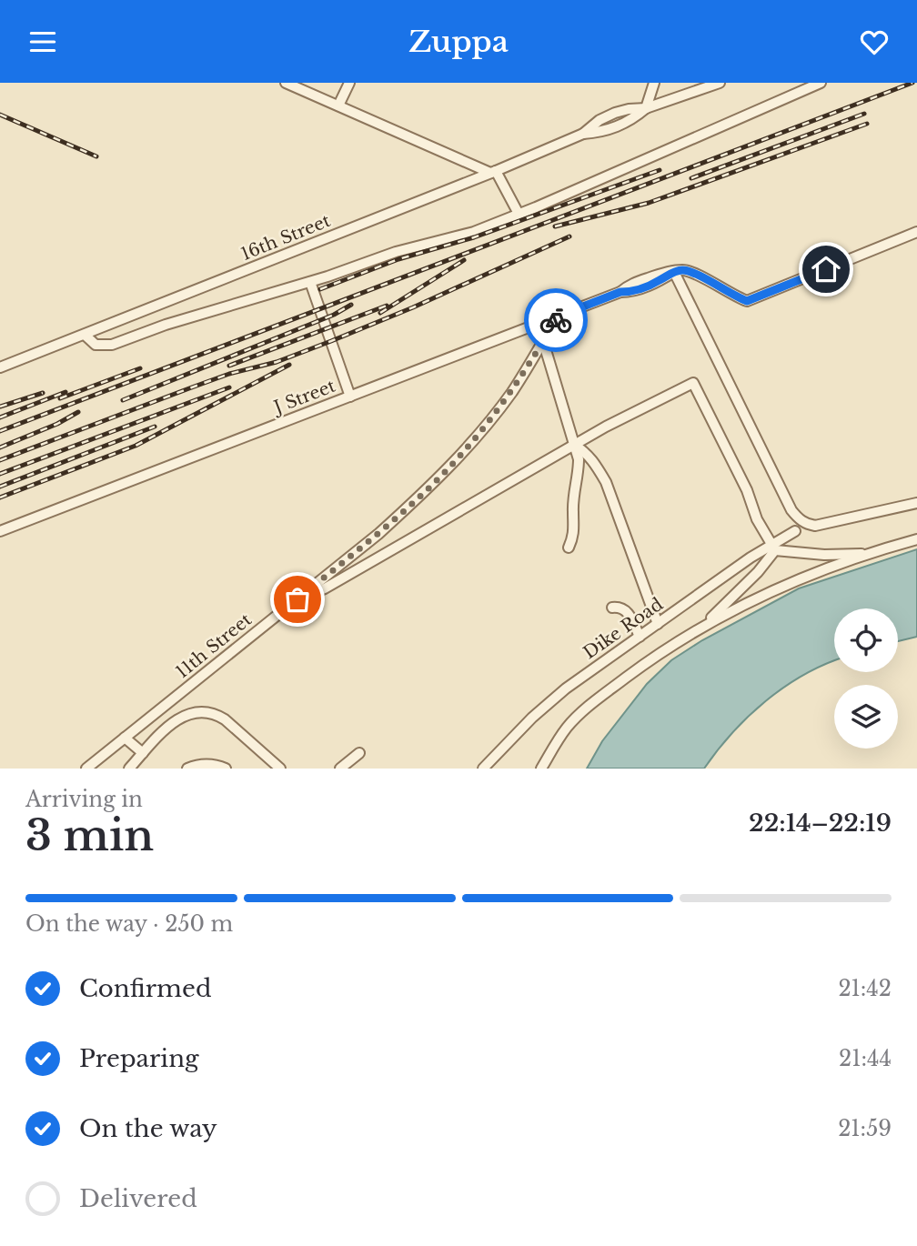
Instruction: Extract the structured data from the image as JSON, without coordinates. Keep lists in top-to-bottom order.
{
  "streets": {
    "lane": [
      "16th Street",
      "J Street",
      "Dike Road",
      "11th Street"
    ]
  },
  "crossings": [
    ["J Street", "11th Street"]
  ],
  "page": {
    "header": "Zuppa",
    "heading": ["3 min", "Arriving in", "22:14–22:19"],
    "bar": "On the way · 250 m",
    "list": [
      ["Confirmed", "21:42"],
      ["Preparing", "21:44"],
      ["On the way", "21:59"],
      "Delivered"
    ]
  }
}
